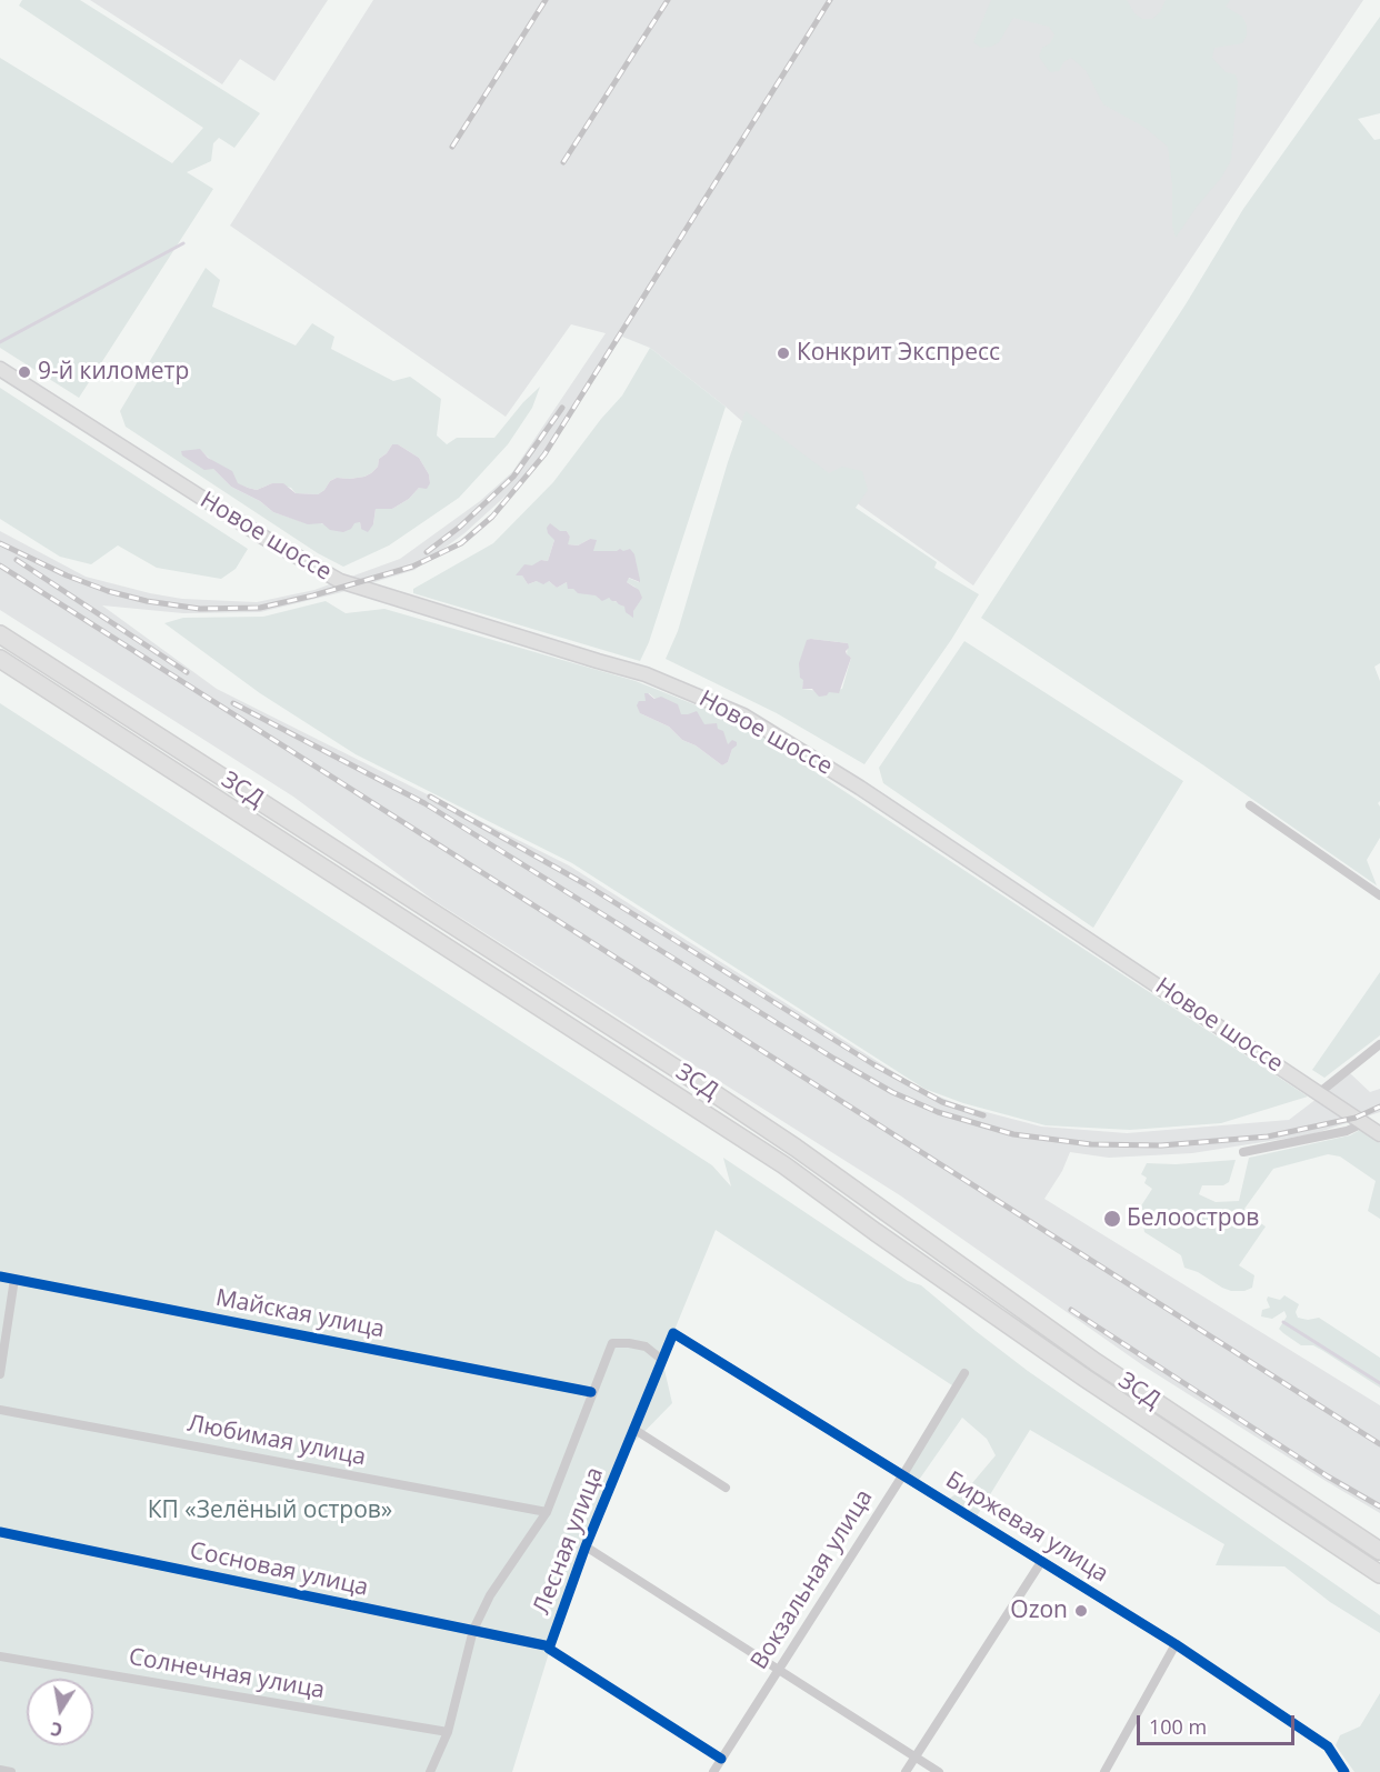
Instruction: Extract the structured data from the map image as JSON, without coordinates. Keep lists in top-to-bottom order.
{
  "streets": {
    "highway": ["ЗСД"],
    "main road": ["Новое шоссе"],
    "street": [
      "Майская улица",
      "Любимая улица",
      "Биржевая улица",
      "Лесная улица",
      "Сосновая улица",
      "Вокзальная улица",
      "Солнечная улица"
    ]
  },
  "crossings": [
    ["Биржевая улица", "Лесная улица"],
    ["Биржевая улица", "Вокзальная улица"],
    ["Лесная улица", "Сосновая улица"],
    ["Лесная улица", "Вокзальная улица"]
  ],
  "parks": ["КП «Зелёный остров»"],
  "places": [
    "Конкрит Экспресс",
    "9-й километр",
    "Белоостров",
    "Ozon"
  ],
  "scale_bar": "100 m",
  "north": "bottom"
}
